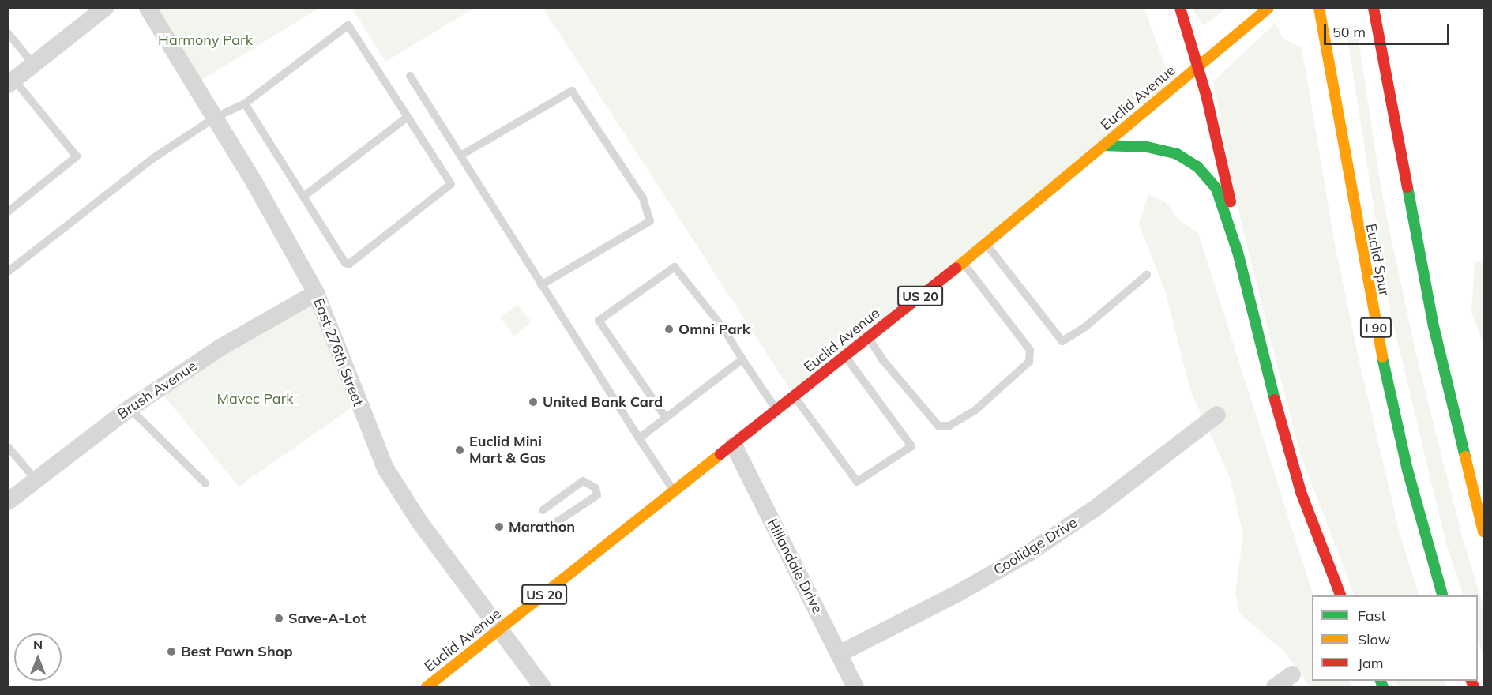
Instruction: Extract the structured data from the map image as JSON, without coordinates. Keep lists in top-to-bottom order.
{
  "streets": {
    "main road": [
      "Euclid Avenue",
      "Euclid Spur",
      "US 20",
      "I 90"
    ],
    "street": [
      "East 276th Street",
      "Brush Avenue",
      "Coolidge Drive",
      "Hillandale Drive"
    ]
  },
  "crossings": [
    ["Euclid Avenue", "East 276th Street"],
    ["Euclid Avenue", "Hillandale Drive"],
    ["East 276th Street", "Brush Avenue"],
    ["Coolidge Drive", "Hillandale Drive"]
  ],
  "parks": ["Harmony Park", "Mavec Park"],
  "places": [
    "Omni Park",
    "United Bank Card",
    "Euclid Mini Mart & Gas",
    "Marathon",
    "Save-A-Lot",
    "Best Pawn Shop"
  ],
  "legend": ["Fast", "Slow", "Jam"],
  "scale_bar": "50 m",
  "north": "top"
}
